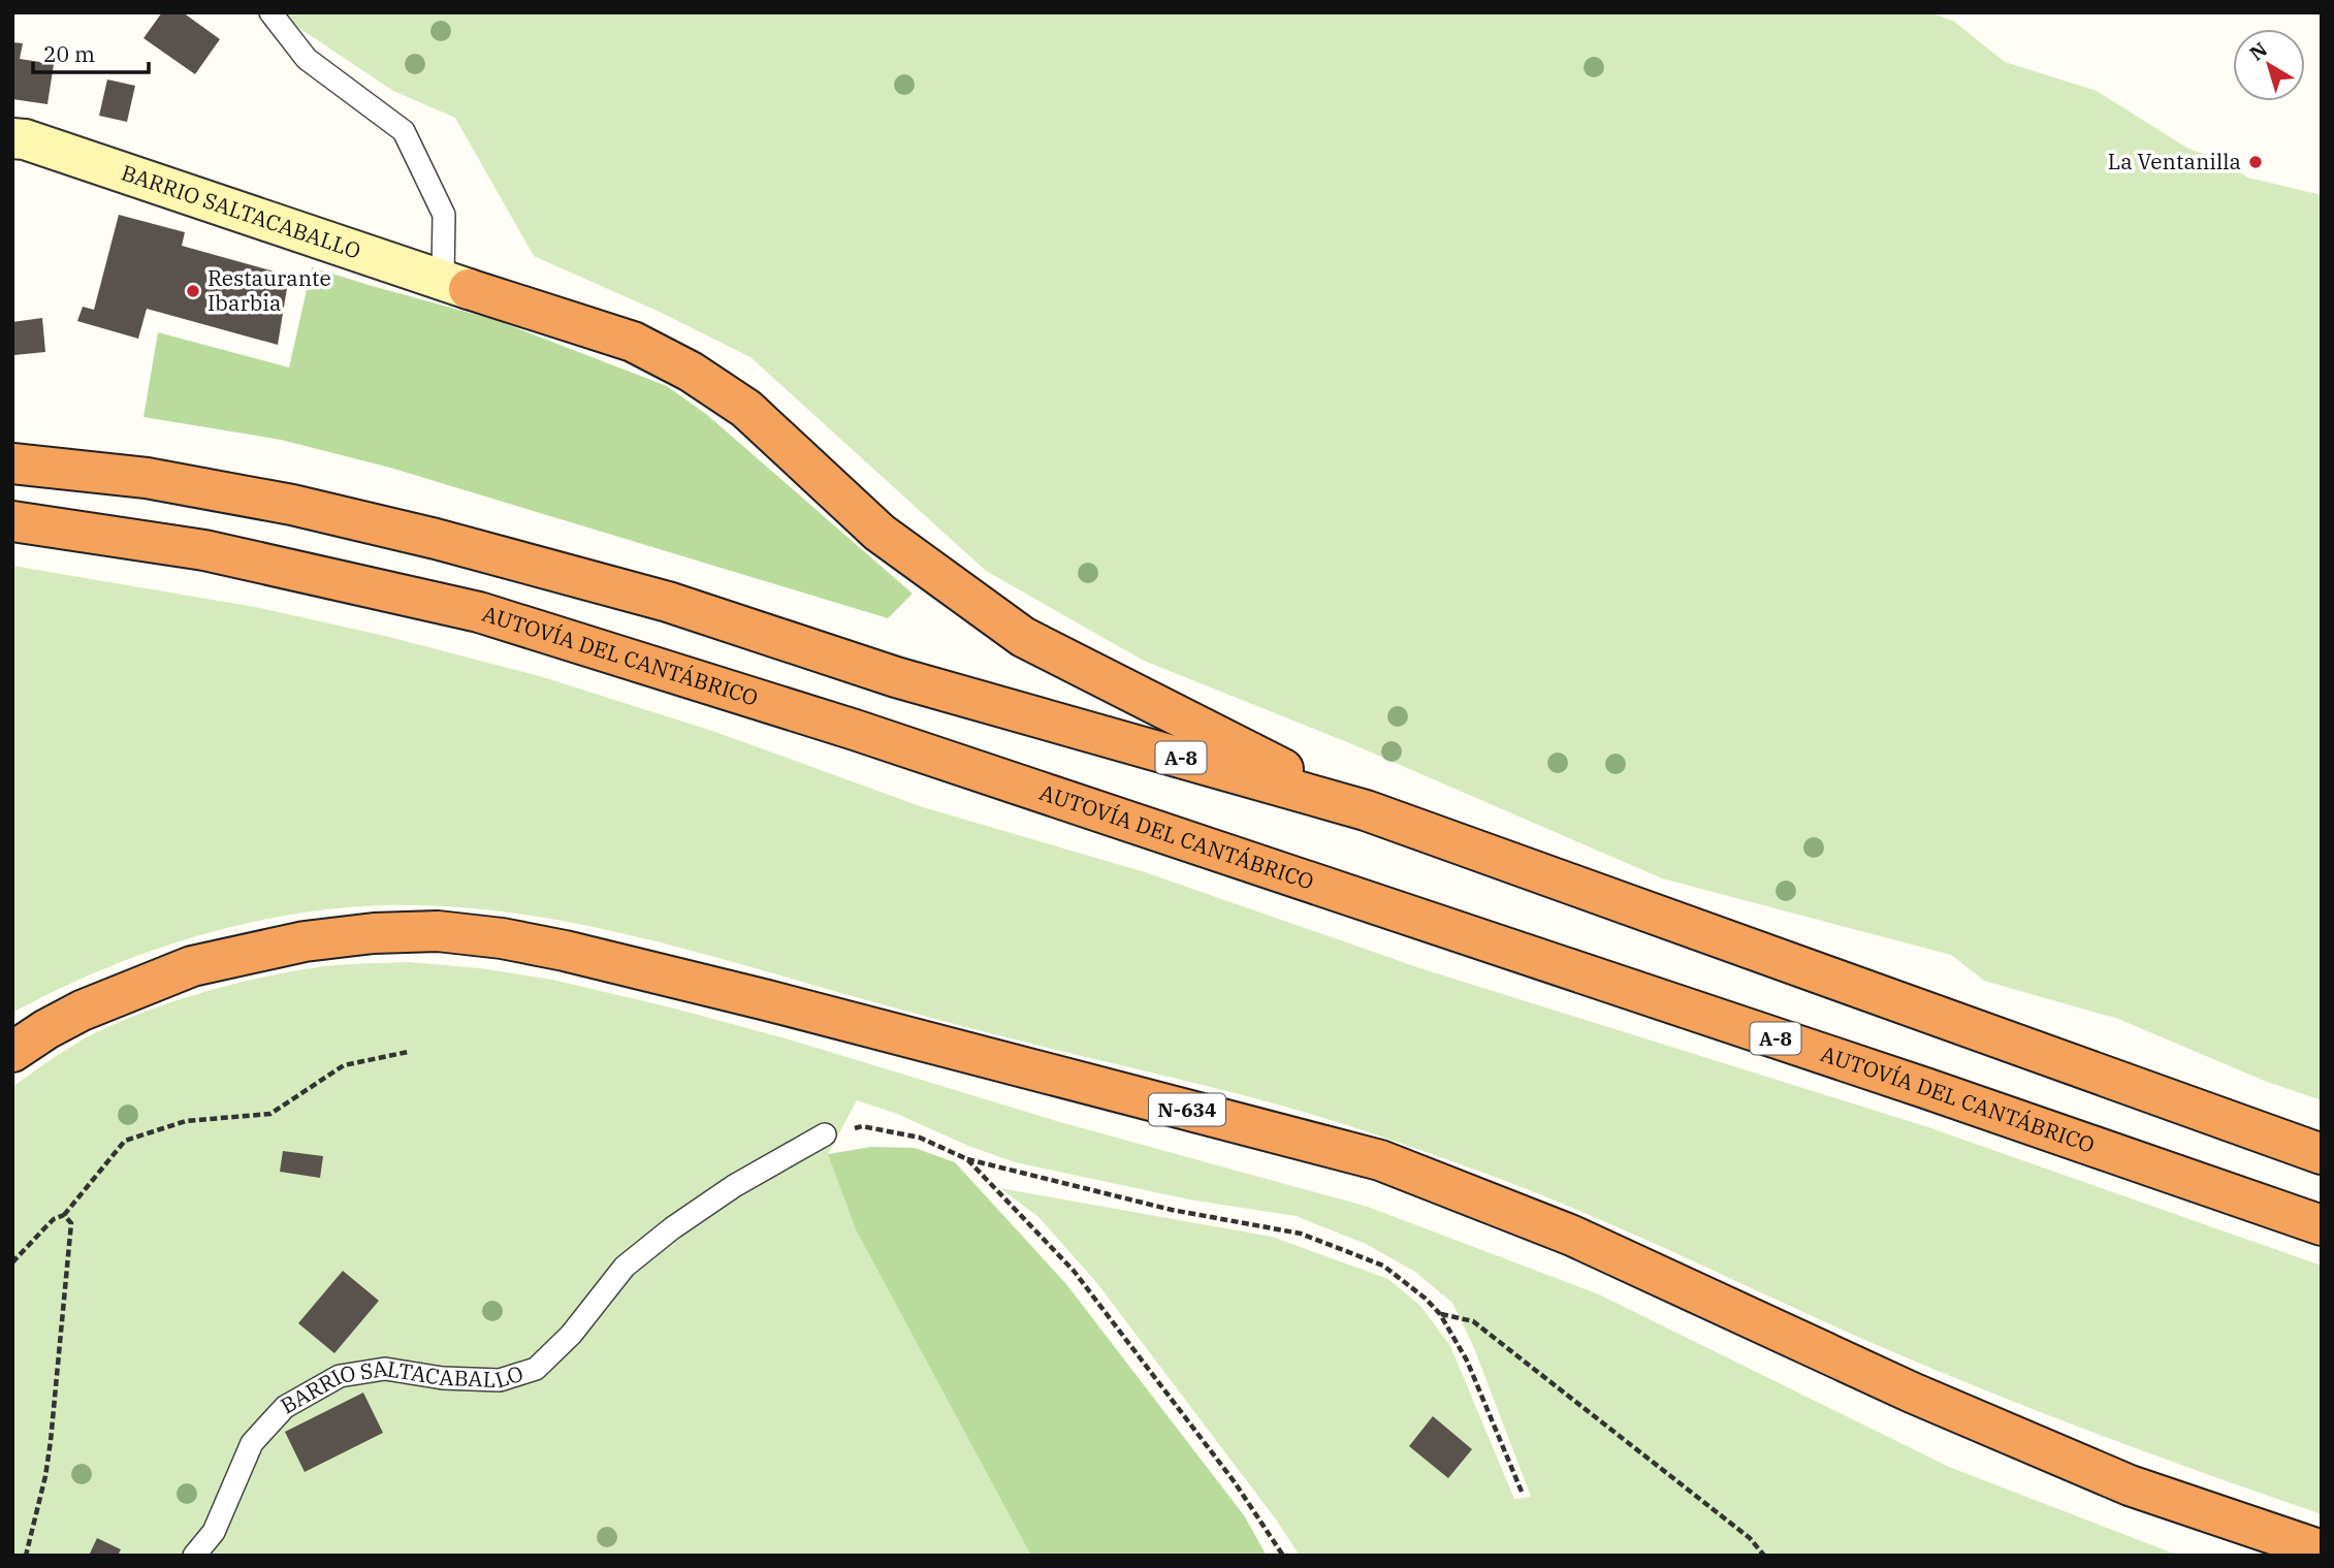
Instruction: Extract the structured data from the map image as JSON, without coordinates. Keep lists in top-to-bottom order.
{
  "streets": {
    "highway": ["AUTOVÍA DEL CANTÁBRICO", "A-8", "N-634"],
    "street": ["BARRIO SALTACABALLO"]
  },
  "places": ["La Ventanilla", "Restaurante Ibarbia"],
  "scale_bar": "20 m",
  "north": "top left"
}
